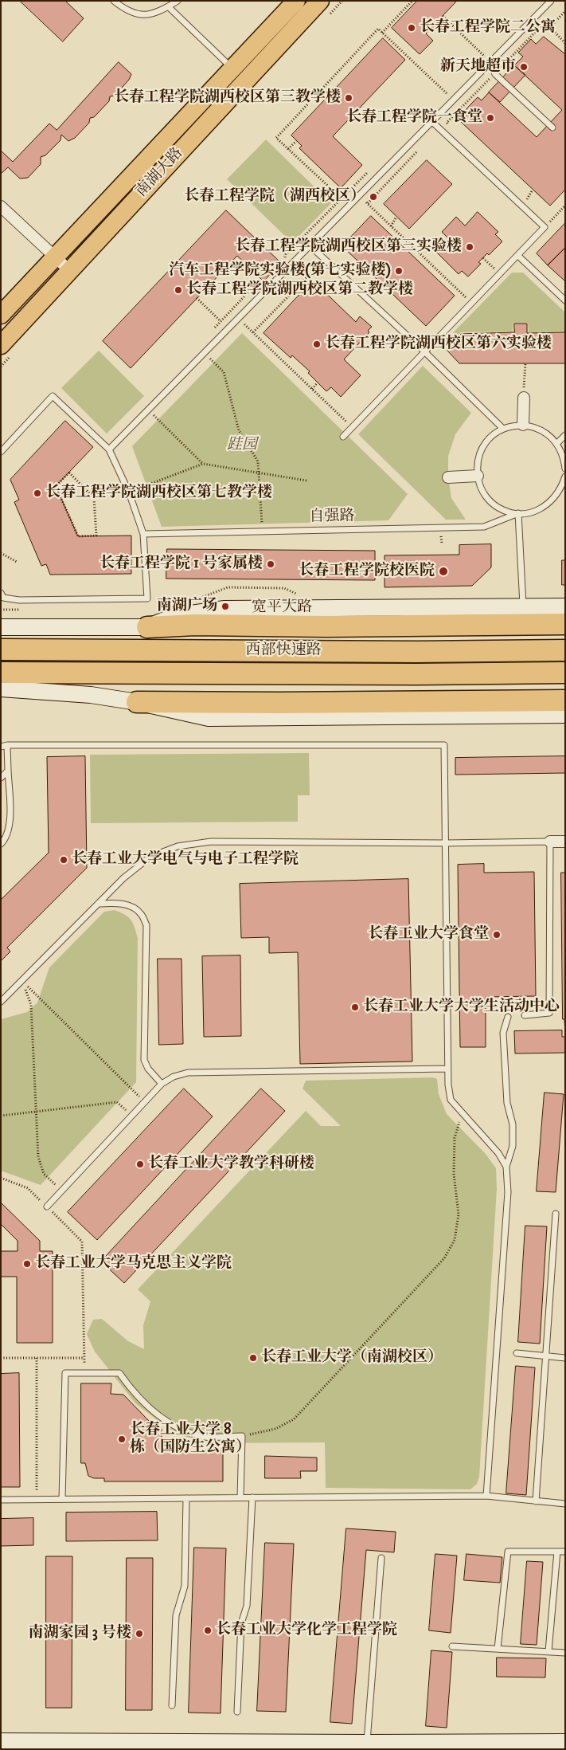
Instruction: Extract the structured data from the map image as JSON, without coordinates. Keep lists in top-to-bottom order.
{
  "streets": {
    "highway": ["西部快速路"],
    "main road": ["南湖大路", "宽平大路"],
    "lane": ["自强路"]
  },
  "parks": ["跬园"],
  "places": [
    "长春工程学院二公寓",
    "新天地超市",
    "长春工程学院湖西校区第三教学楼",
    "长春工程学院一食堂",
    "长春工程学院（湖西校区）",
    "长春工程学院湖西校区第三实验楼",
    "汽车工程学院实验楼(第七实验楼)",
    "长春工程学院湖西校区第二教学楼",
    "长春工程学院湖西校区第六实验楼",
    "长春工程学院湖西校区第七教学楼",
    "长春工程学院 1 号家属楼",
    "长春工程学院校医院",
    "南湖广场",
    "长春工业大学电气与电子工程学院",
    "长春工业大学食堂",
    "长春工业大学大学生活动中心",
    "长春工业大学教学科研楼",
    "长春工业大学马克思主义学院",
    "长春工业大学（南湖校区）",
    "长春工业大学 8 栋（国防生公寓）",
    "长春工业大学化学工程学院",
    "南湖家园 3 号楼"
  ]
}
